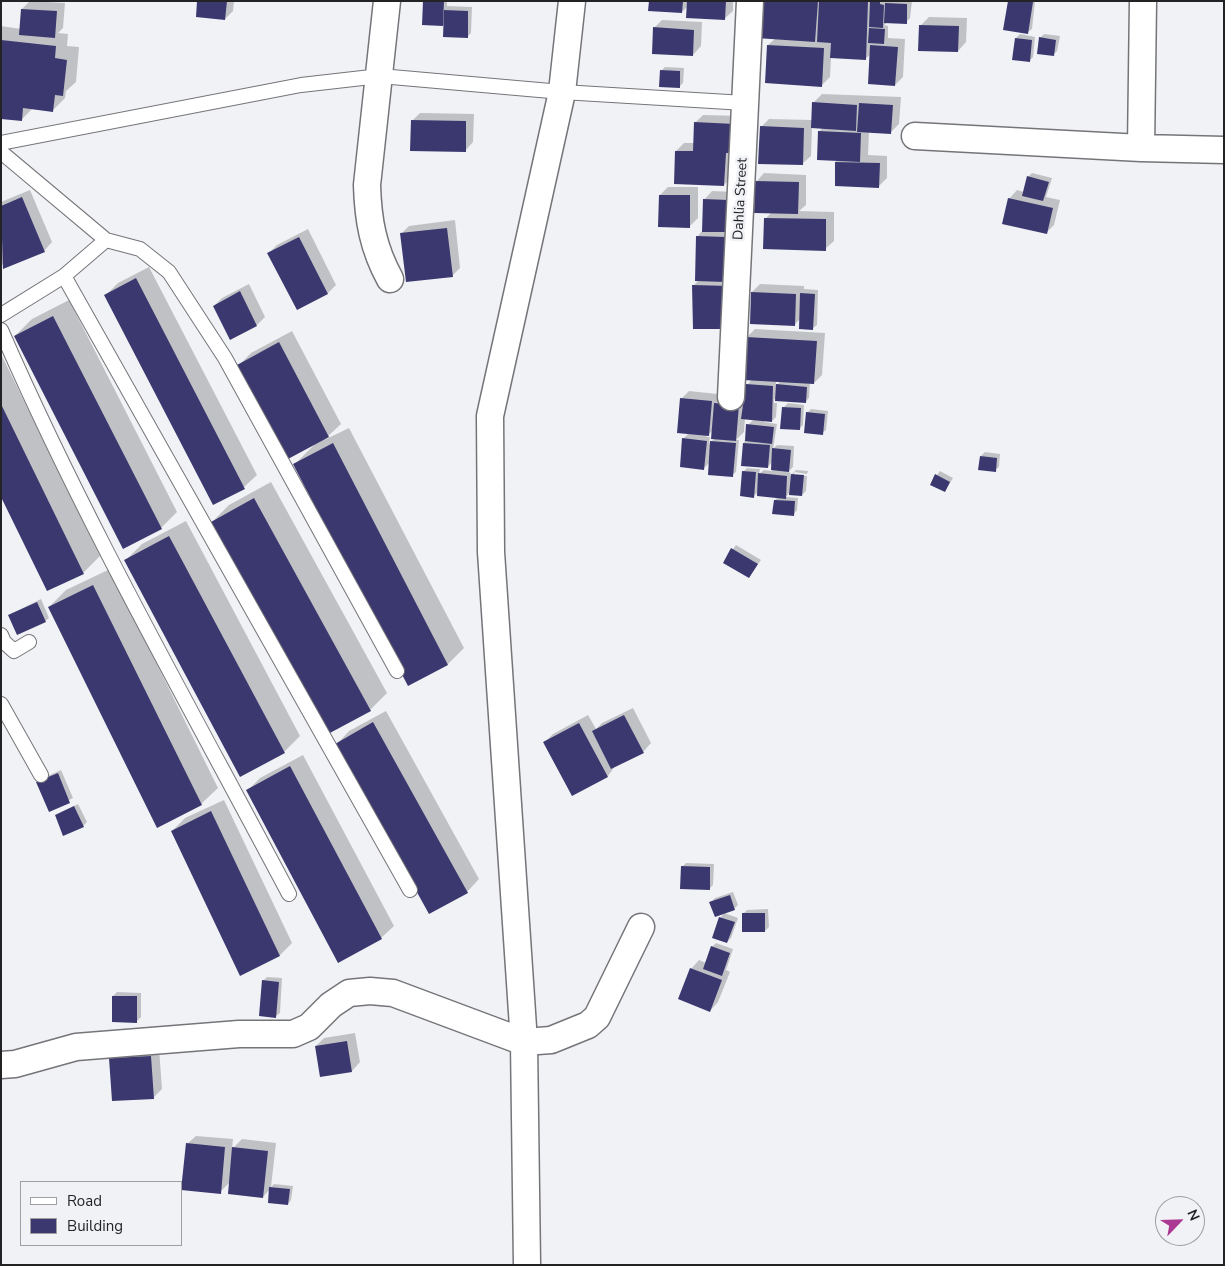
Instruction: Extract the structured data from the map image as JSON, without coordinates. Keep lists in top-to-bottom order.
{
  "streets": {
    "street": ["Dahlia Street"]
  },
  "legend": ["Road", "Building"],
  "north": "top right"
}
